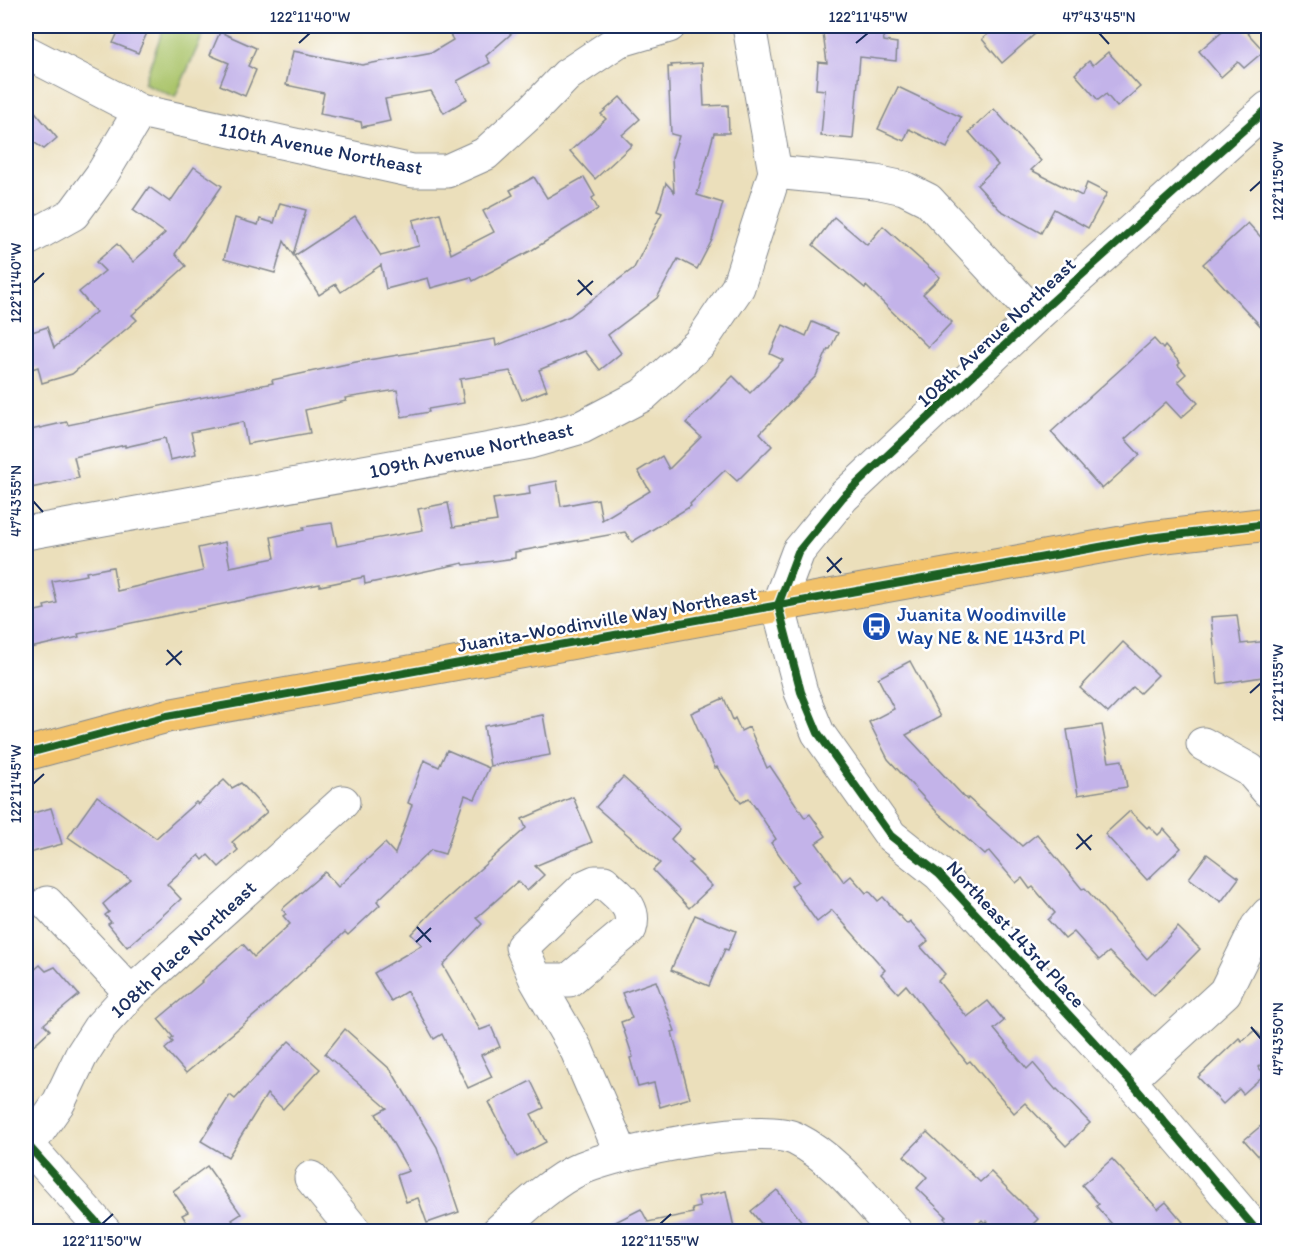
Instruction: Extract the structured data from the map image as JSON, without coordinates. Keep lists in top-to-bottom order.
{
  "streets": {
    "main road": ["Juanita-Woodinville Way Northeast"],
    "street": [
      "110th Avenue Northeast",
      "108th Avenue Northeast",
      "109th Avenue Northeast",
      "Northeast 143rd Place",
      "108th Place Northeast"
    ]
  },
  "crossings": [
    ["108th Avenue Northeast", "Juanita-Woodinville Way Northeast"],
    ["108th Avenue Northeast", "Northeast 143rd Place"],
    ["Juanita-Woodinville Way Northeast", "Northeast 143rd Place"]
  ],
  "places": {
    "bus stop": ["Juanita Woodinville Way NE & NE 143rd Pl"]
  },
  "coordinates": [
    "122°11'40\"W",
    "122°11'45\"W",
    "47°43'45\"N",
    "122°11'50\"W",
    "47°43'55\"N",
    "122°11'55\"W",
    "47°43'50\"N"
  ]
}
